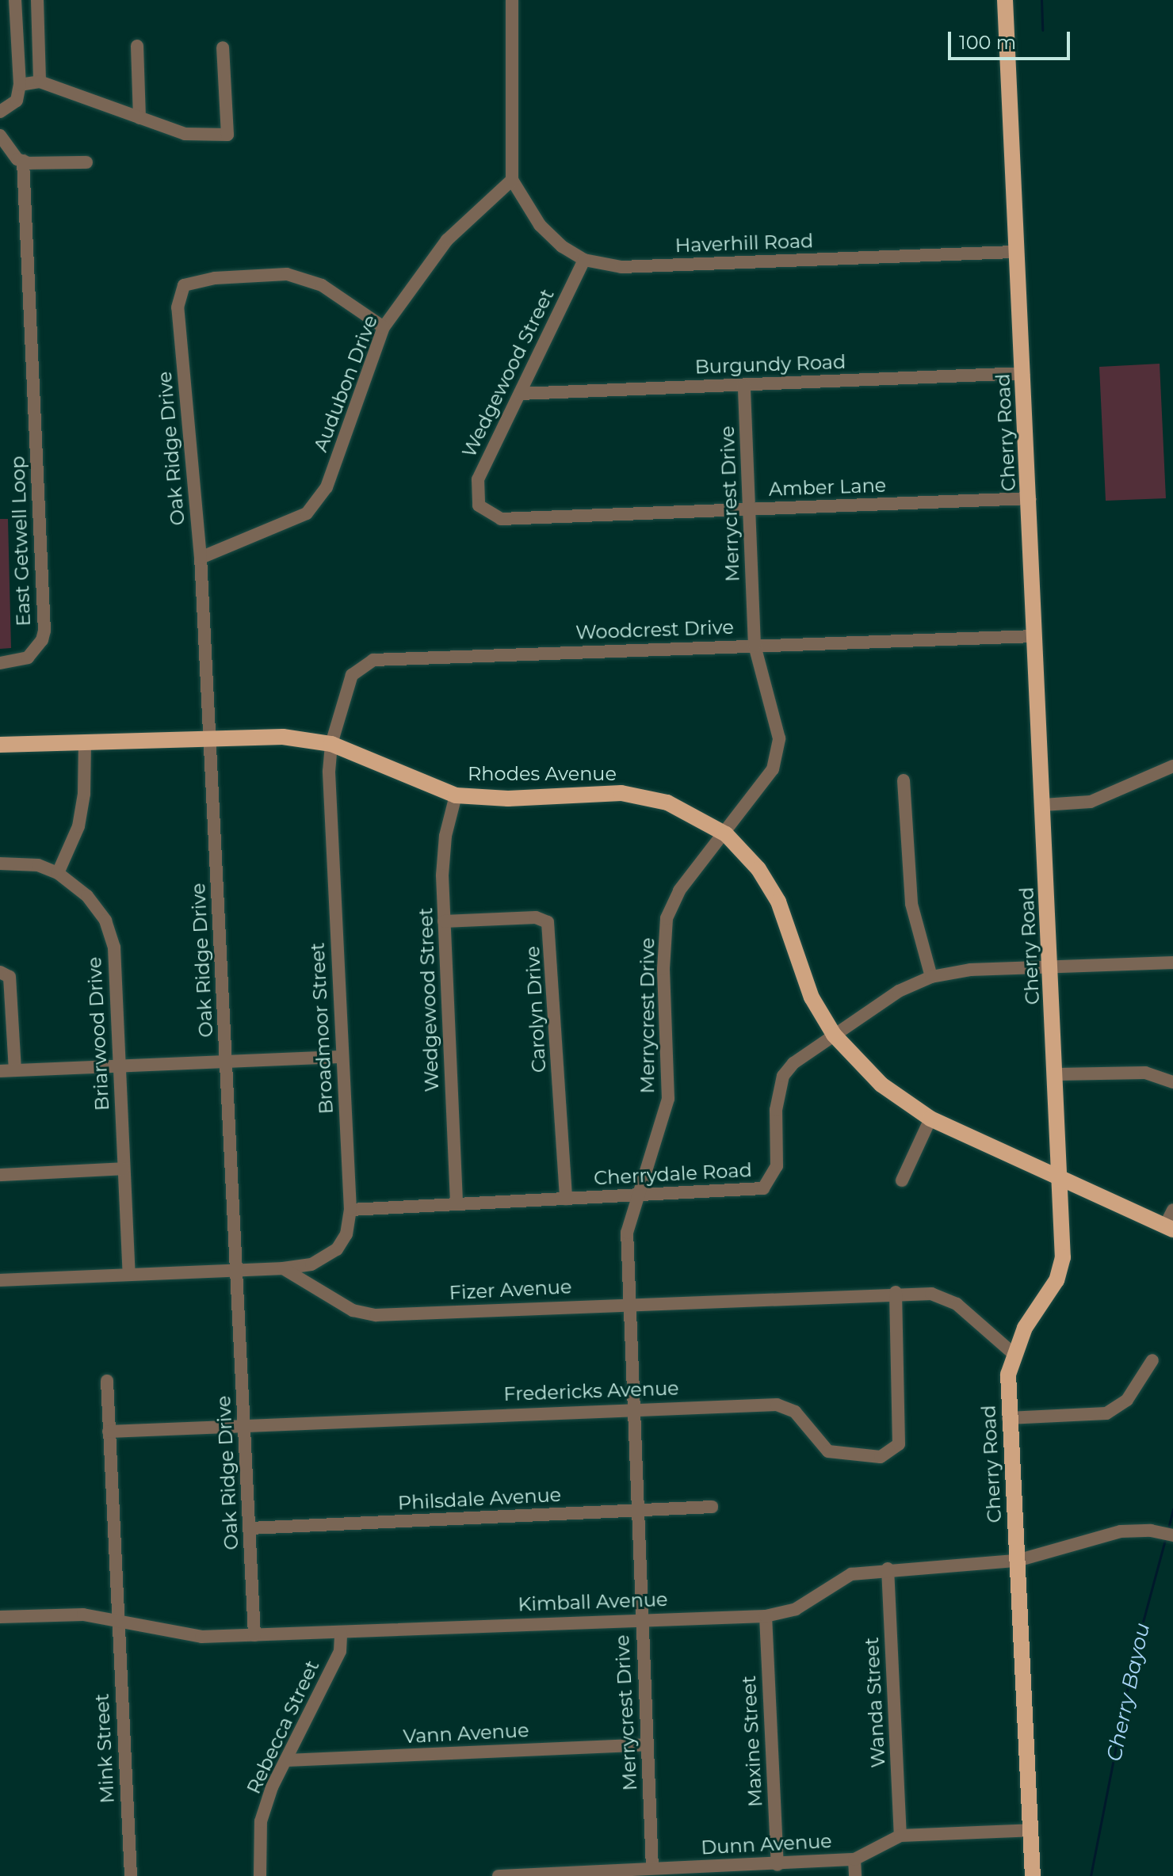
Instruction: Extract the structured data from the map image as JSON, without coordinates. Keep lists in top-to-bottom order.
{
  "streets": {
    "main road": ["Cherry Road", "Rhodes Avenue"],
    "street": [
      "Haverhill Road",
      "Burgundy Road",
      "Wedgewood Street",
      "Audubon Drive",
      "Oak Ridge Drive",
      "Amber Lane",
      "Merrycrest Drive",
      "East Getwell Loop",
      "Woodcrest Drive",
      "Carolyn Drive",
      "Broadmoor Street",
      "Briarwood Drive",
      "Cherrydale Road",
      "Fizer Avenue",
      "Fredericks Avenue",
      "Philsdale Avenue",
      "Kimball Avenue",
      "Wanda Street",
      "Rebecca Street",
      "Vann Avenue",
      "Maxine Street",
      "Mink Street",
      "Dunn Avenue"
    ]
  },
  "crossings": [
    ["Haverhill Road", "Wedgewood Street"],
    ["Haverhill Road", "Audubon Drive"],
    ["Haverhill Road", "Cherry Road"],
    ["Burgundy Road", "Wedgewood Street"],
    ["Burgundy Road", "Cherry Road"],
    ["Burgundy Road", "Merrycrest Drive"],
    ["Wedgewood Street", "Amber Lane"],
    ["Wedgewood Street", "Rhodes Avenue"],
    ["Wedgewood Street", "Carolyn Drive"],
    ["Wedgewood Street", "Cherrydale Road"],
    ["Audubon Drive", "Oak Ridge Drive"],
    ["Cherry Road", "Amber Lane"],
    ["Cherry Road", "Woodcrest Drive"],
    ["Cherry Road", "Rhodes Avenue"],
    ["Cherry Road", "Cherrydale Road"],
    ["Cherry Road", "Fizer Avenue"],
    ["Cherry Road", "Kimball Avenue"],
    ["Cherry Road", "Dunn Avenue"],
    ["Oak Ridge Drive", "Rhodes Avenue"],
    ["Oak Ridge Drive", "Fredericks Avenue"],
    ["Oak Ridge Drive", "Philsdale Avenue"],
    ["Oak Ridge Drive", "Kimball Avenue"],
    ["Amber Lane", "Merrycrest Drive"],
    ["Merrycrest Drive", "Woodcrest Drive"],
    ["Merrycrest Drive", "Rhodes Avenue"],
    ["Merrycrest Drive", "Cherrydale Road"],
    ["Merrycrest Drive", "Fizer Avenue"],
    ["Merrycrest Drive", "Fredericks Avenue"],
    ["Merrycrest Drive", "Philsdale Avenue"],
    ["Merrycrest Drive", "Kimball Avenue"],
    ["Merrycrest Drive", "Vann Avenue"],
    ["Merrycrest Drive", "Dunn Avenue"],
    ["Woodcrest Drive", "Rhodes Avenue"],
    ["Woodcrest Drive", "Broadmoor Street"],
    ["Rhodes Avenue", "Broadmoor Street"],
    ["Rhodes Avenue", "Cherrydale Road"],
    ["Carolyn Drive", "Cherrydale Road"],
    ["Broadmoor Street", "Cherrydale Road"],
    ["Broadmoor Street", "Fizer Avenue"],
    ["Fizer Avenue", "Fredericks Avenue"],
    ["Kimball Avenue", "Wanda Street"],
    ["Kimball Avenue", "Rebecca Street"],
    ["Kimball Avenue", "Maxine Street"],
    ["Kimball Avenue", "Mink Street"],
    ["Wanda Street", "Dunn Avenue"],
    ["Rebecca Street", "Vann Avenue"],
    ["Maxine Street", "Dunn Avenue"]
  ],
  "water": ["Cherry Bayou"],
  "scale_bar": "100 m"
}
